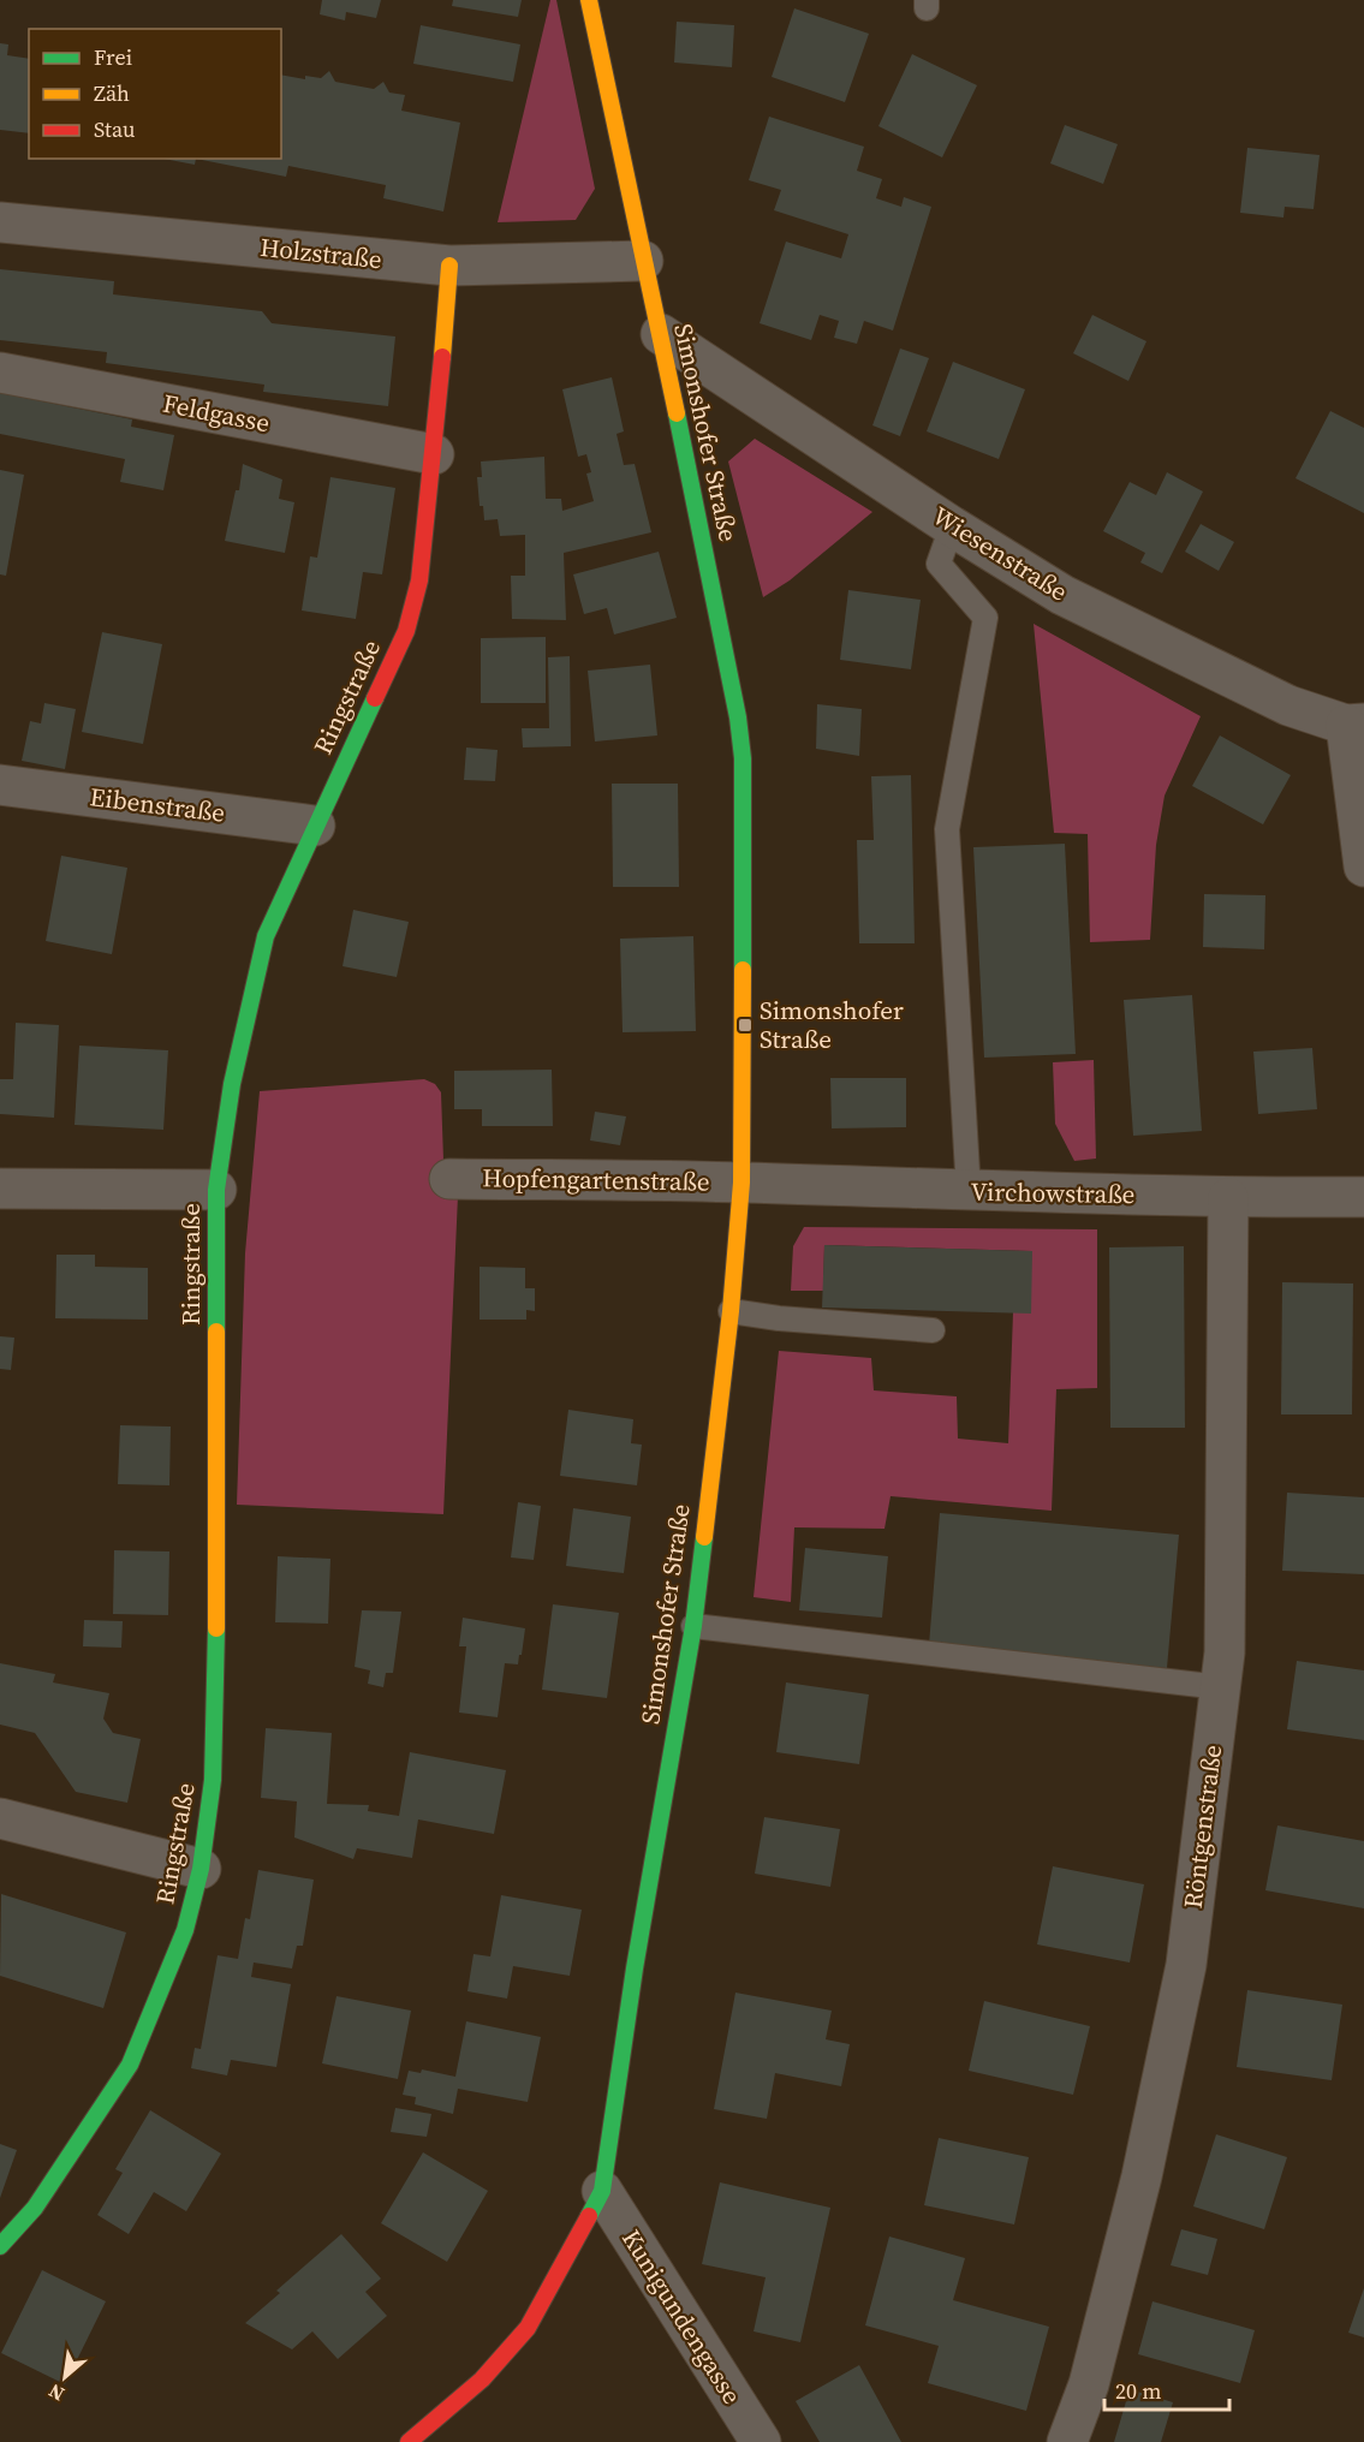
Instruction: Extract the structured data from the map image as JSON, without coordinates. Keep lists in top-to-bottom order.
{
  "streets": {
    "street": [
      "Holzstraße",
      "Feldgasse",
      "Simonshofer Straße",
      "Wiesenstraße",
      "Ringstraße",
      "Eibenstraße",
      "Hopfengartenstraße",
      "Virchowstraße",
      "Röntgenstraße",
      "Kunigundengasse"
    ]
  },
  "crossings": [
    ["Holzstraße", "Simonshofer Straße"],
    ["Holzstraße", "Ringstraße"],
    ["Feldgasse", "Ringstraße"],
    ["Simonshofer Straße", "Wiesenstraße"],
    ["Simonshofer Straße", "Hopfengartenstraße"],
    ["Simonshofer Straße", "Virchowstraße"],
    ["Simonshofer Straße", "Kunigundengasse"],
    ["Ringstraße", "Eibenstraße"],
    ["Hopfengartenstraße", "Virchowstraße"],
    ["Virchowstraße", "Röntgenstraße"]
  ],
  "places": {
    "transit": ["Simonshofer Straße"]
  },
  "legend": ["Frei", "Zäh", "Stau"],
  "scale_bar": "20 m",
  "north": "bottom left"
}
